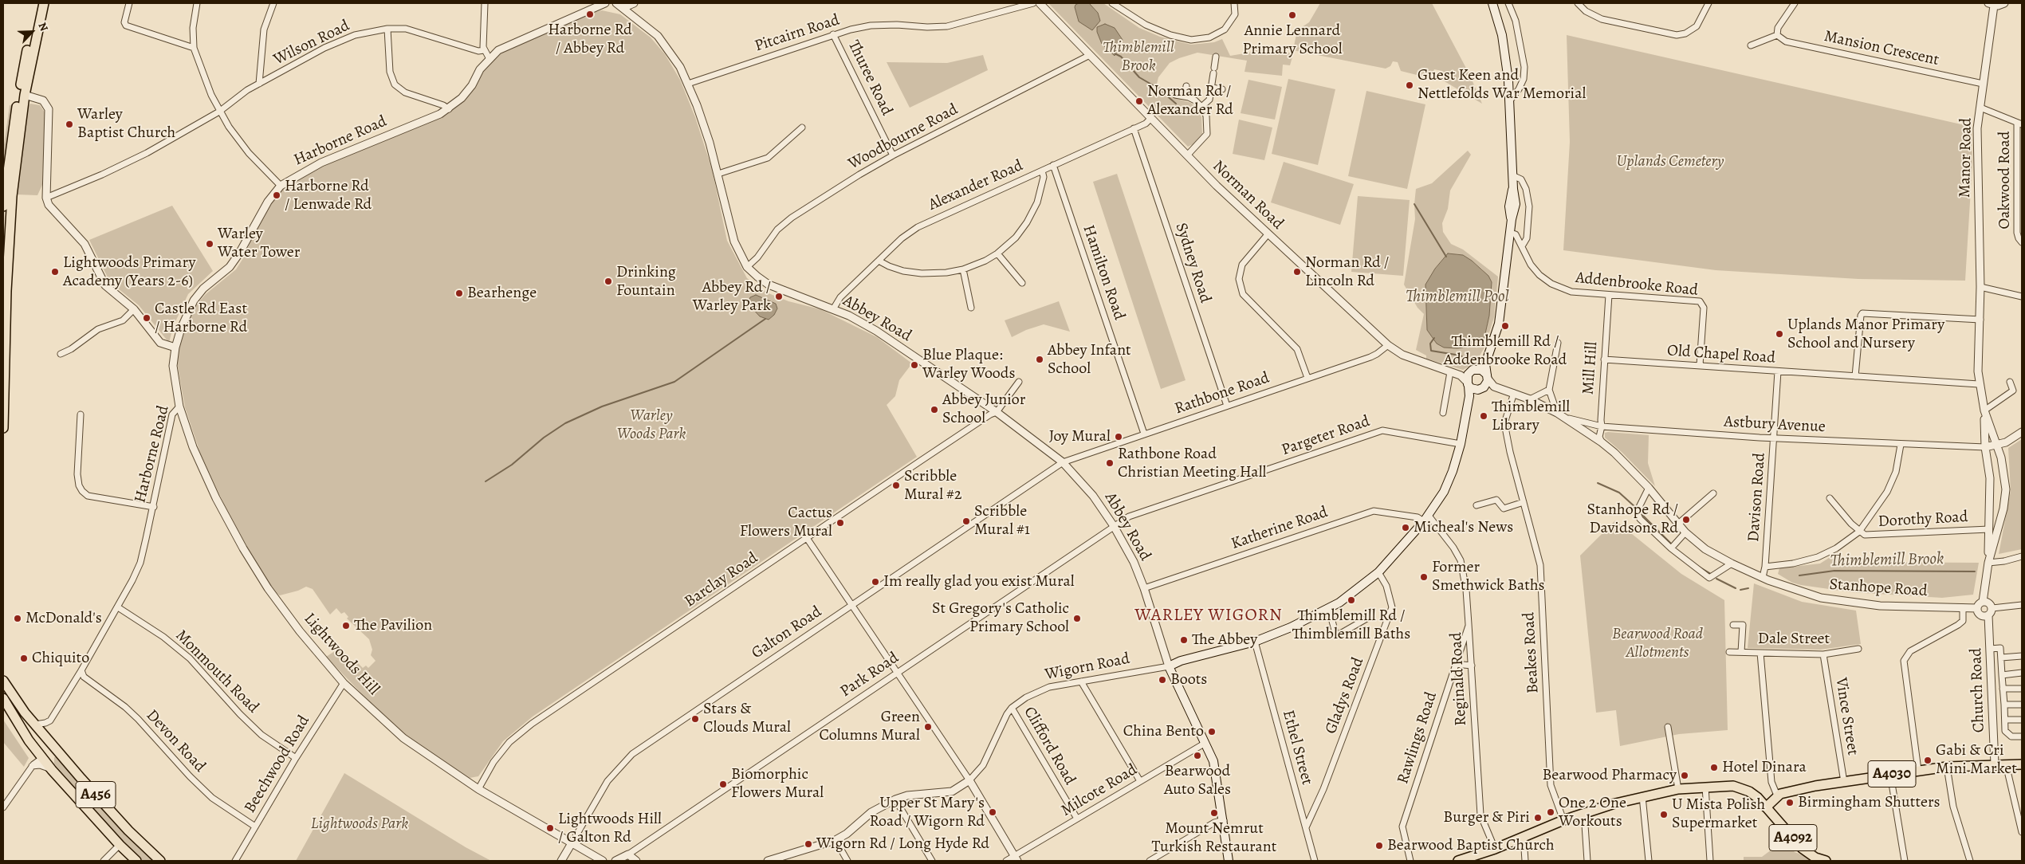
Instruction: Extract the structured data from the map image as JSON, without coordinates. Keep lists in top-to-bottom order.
{
  "streets": {
    "main road": ["A4030", "A456", "A4092"],
    "street": [
      "Pitcairn Road",
      "Wilson Road",
      "Mansion Crescent",
      "Thuree Road",
      "Woodbourne Road",
      "Harborne Road",
      "Manor Road",
      "Oakwood Road",
      "Alexander Road",
      "Norman Road",
      "Sydney Road",
      "Hamilton Road",
      "Addenbrooke Road",
      "Abbey Road",
      "Old Chapel Road",
      "Mill Hill",
      "Rathbone Road",
      "Astbury Avenue",
      "Pargeter Road",
      "Davison Road",
      "Dorothy Road",
      "Katherine Road",
      "Barclay Road",
      "Stanhope Road",
      "Galton Road",
      "Dale Street",
      "Beakes Road",
      "Lightwoods Hill",
      "Wigorn Road",
      "Monmouth Road",
      "Park Road",
      "Reginald Road",
      "Church Road",
      "Gladys Road",
      "Vince Street",
      "Rawlings Road",
      "Devon Road",
      "Clifford Road",
      "Ethel Street",
      "Beechwood Road",
      "Milcote Road"
    ]
  },
  "crossings": [
    ["Pitcairn Road", "Thuree Road"],
    ["Pitcairn Road", "Abbey Road"],
    ["Mansion Crescent", "Manor Road"],
    ["Thuree Road", "Woodbourne Road"],
    ["Woodbourne Road", "Norman Road"],
    ["Woodbourne Road", "Abbey Road"],
    ["Harborne Road", "Lightwoods Hill"],
    ["Harborne Road", "Monmouth Road"],
    ["Harborne Road", "Devon Road"],
    ["Harborne Road", "A456"],
    ["Alexander Road", "Norman Road"],
    ["Alexander Road", "Sydney Road"],
    ["Alexander Road", "Hamilton Road"],
    ["Alexander Road", "Abbey Road"],
    ["Norman Road", "Rathbone Road"],
    ["Sydney Road", "Rathbone Road"],
    ["Hamilton Road", "Rathbone Road"],
    ["Addenbrooke Road", "Old Chapel Road"],
    ["Addenbrooke Road", "Mill Hill"],
    ["Abbey Road", "Rathbone Road"],
    ["Abbey Road", "Pargeter Road"],
    ["Abbey Road", "Katherine Road"],
    ["Abbey Road", "Barclay Road"],
    ["Abbey Road", "Galton Road"],
    ["Abbey Road", "Wigorn Road"],
    ["Abbey Road", "Park Road"],
    ["Old Chapel Road", "Mill Hill"],
    ["Old Chapel Road", "Davison Road"],
    ["Mill Hill", "Astbury Avenue"],
    ["Mill Hill", "Stanhope Road"],
    ["Rathbone Road", "Galton Road"],
    ["Astbury Avenue", "Davison Road"],
    ["Astbury Avenue", "Stanhope Road"],
    ["Pargeter Road", "Park Road"],
    ["Davison Road", "Stanhope Road"],
    ["Katherine Road", "Reginald Road"],
    ["Barclay Road", "Lightwoods Hill"],
    ["Stanhope Road", "Beakes Road"],
    ["Stanhope Road", "Church Road"],
    ["Galton Road", "Lightwoods Hill"],
    ["Dale Street", "Vince Street"],
    ["Lightwoods Hill", "Beechwood Road"],
    ["Wigorn Road", "Clifford Road"],
    ["Monmouth Road", "Beechwood Road"],
    ["Reginald Road", "Rawlings Road"],
    ["Church Road", "A4030"],
    ["Gladys Road", "Ethel Street"],
    ["Vince Street", "A4030"],
    ["Devon Road", "Beechwood Road"],
    ["Clifford Road", "Milcote Road"]
  ],
  "districts": ["WARLEY WIGORN"],
  "water": ["Thimblemill Pool", "Thimblemill Brook"],
  "parks": [
    "Thimblemill Brook",
    "Uplands Cemetery",
    "Warley Woods Park",
    "Bearwood Road Allotments",
    "Lightwoods Park"
  ],
  "places": [
    "Harborne Rd / Abbey Rd",
    "Annie Lennard Primary School",
    "Guest Keen and Nettlefolds War Memorial",
    "Norman Rd / Alexander Rd",
    "Warley Baptist Church",
    "Harborne Rd / Lenwade Rd",
    "Warley Water Tower",
    "Lightwoods Primary Academy (Years 2-6)",
    "Norman Rd / Lincoln Rd",
    "Drinking Fountain",
    "Bearhenge",
    "Abbey Rd / Warley Park",
    "Castle Rd East / Harborne Rd",
    "Thimblemill Rd / Addenbrooke Road",
    "Uplands Manor Primary School and Nursery",
    "Abbey Infant School",
    "Blue Plaque: Warley Woods",
    "Abbey Junior School",
    "Thimblemill Library",
    "Joy Mural",
    "Rathbone Road Christian Meeting Hall",
    "Scribble Mural #2",
    "Stanhope Rd / Davidsons Rd",
    "Scribble Mural #1",
    "Cactus Flowers Mural",
    "Micheal's News",
    "Former Smethwick Baths",
    "Im really glad you exist Mural",
    "Thimblemill Rd / Thimblemill Baths",
    "McDonald's",
    "St Gregory's Catholic Primary School",
    "The Pavilion",
    "The Abbey",
    "Chiquito",
    "Boots",
    "Stars & Clouds Mural",
    "Green Columns Mural",
    "China Bento",
    "Bearwood Auto Sales",
    "Gabi & Cri Mini Market",
    "Hotel Dinara",
    "Bearwood Pharmacy",
    "Biomorphic Flowers Mural",
    "Birmingham Shutters",
    "Upper St Mary's Road / Wigorn Rd",
    "One 2 One Workouts",
    "Mount Nemrut Turkish Restaurant",
    "U Mista Polish Supermarket",
    "Burger & Piri",
    "Lightwoods Hill / Galton Rd",
    "Wigorn Rd / Long Hyde Rd",
    "Bearwood Baptist Church"
  ],
  "north": "top right"
}
